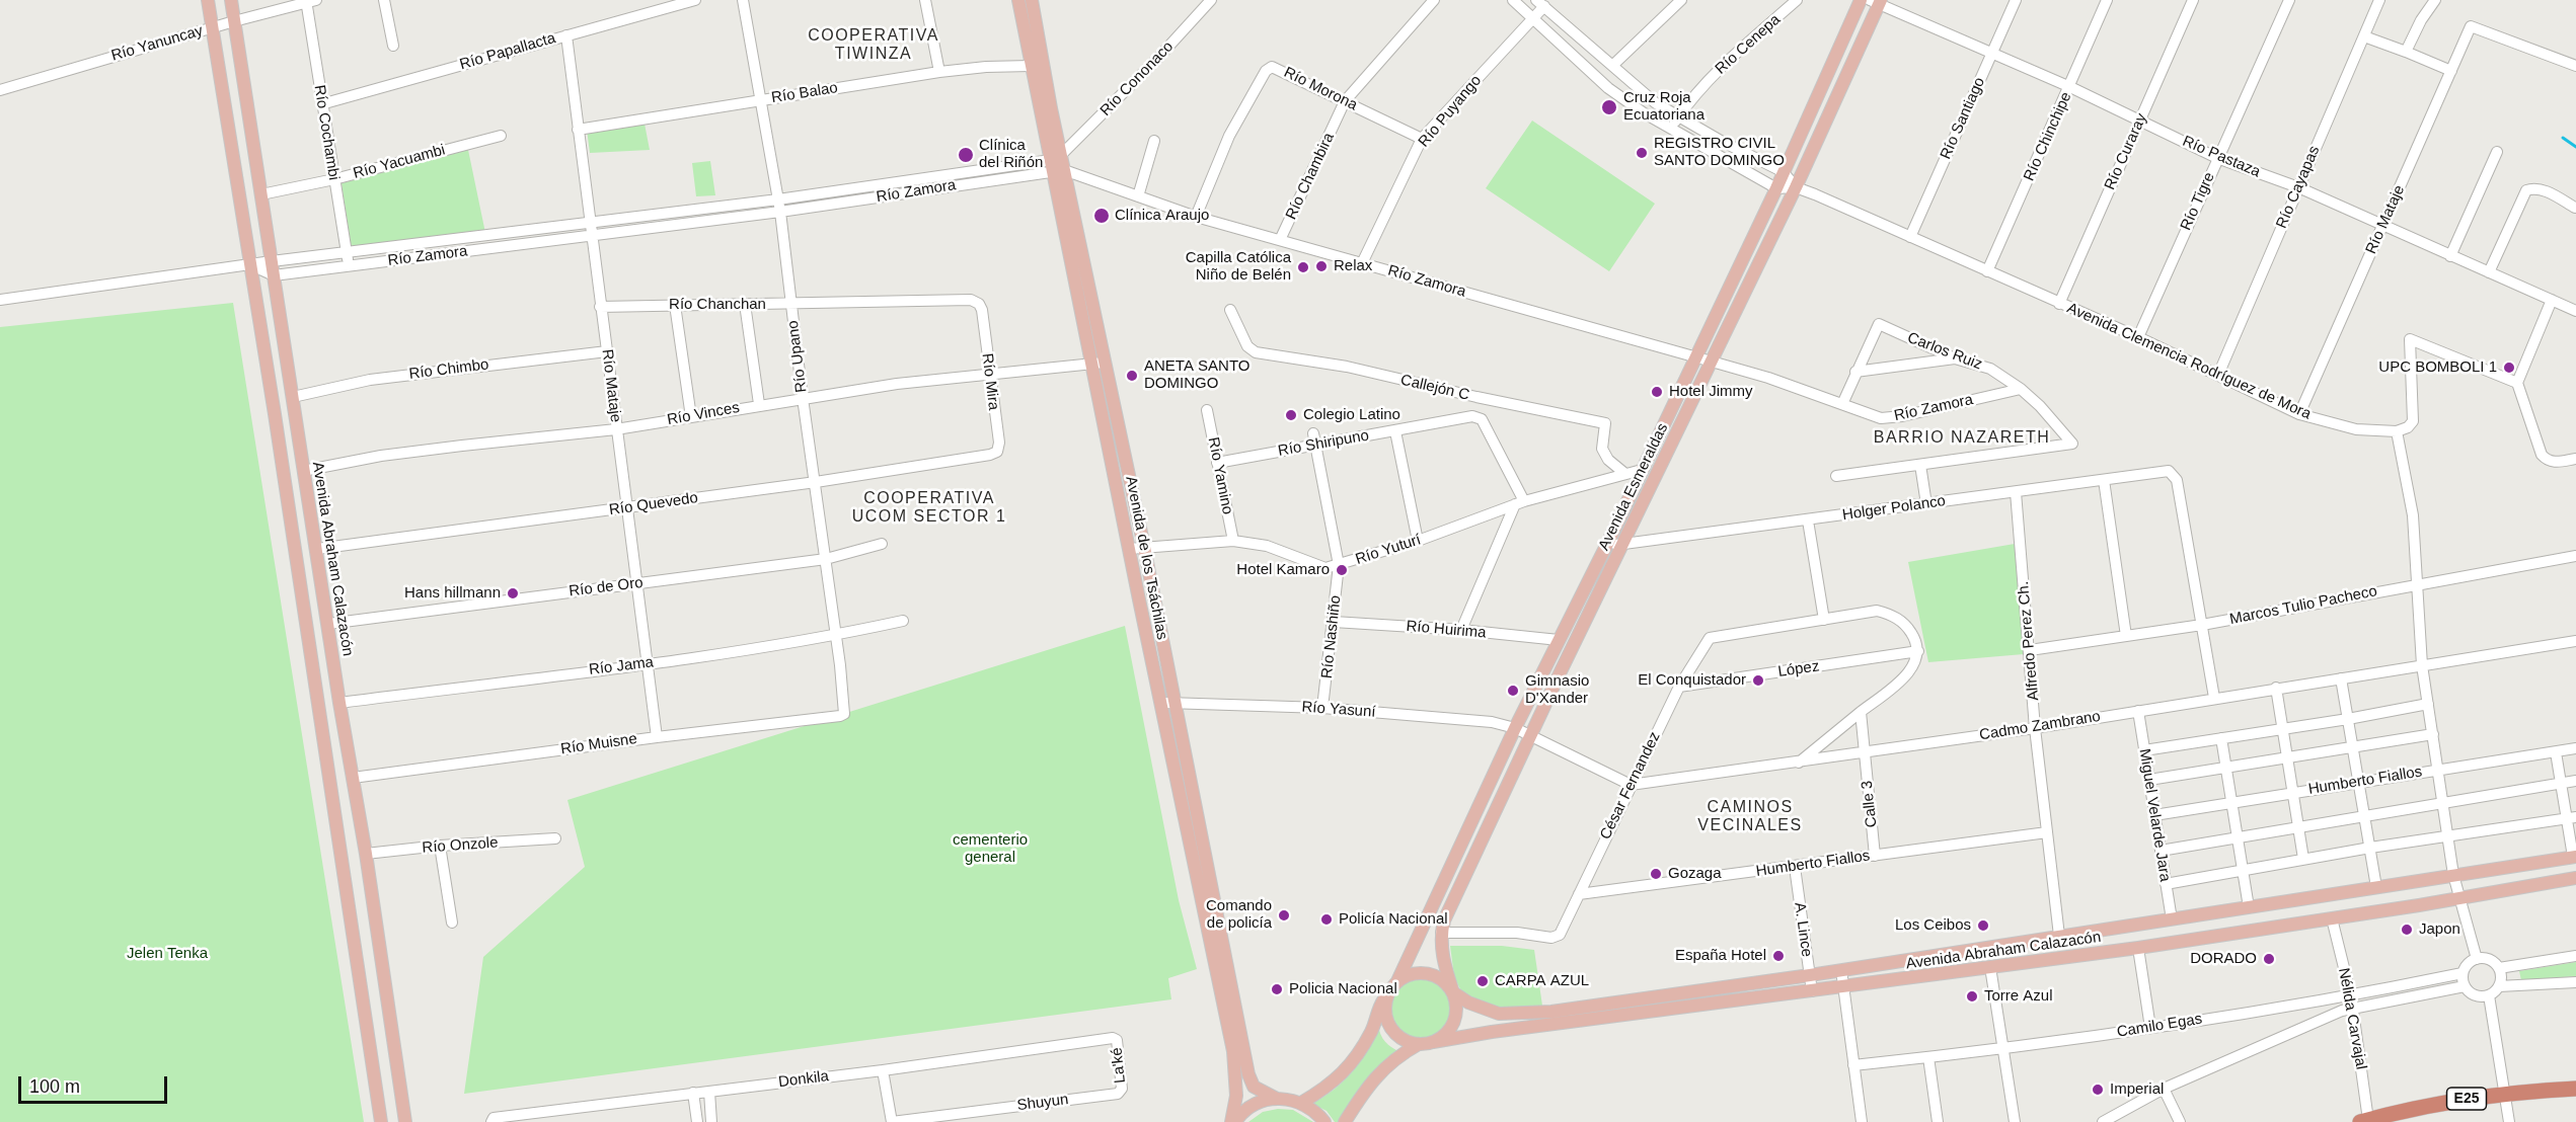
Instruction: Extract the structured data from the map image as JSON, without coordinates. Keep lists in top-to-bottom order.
{
  "streets": {
    "highway": ["E25"],
    "main road": ["Avenida Esmeraldas", "Avenida de los Tsáchilas", "Avenida Abraham Calazacón"],
    "street": [
      "Río Yanuncay",
      "Río Cenepa",
      "Río Papallacta",
      "Río Cononaco",
      "Río Morona",
      "Río Balao",
      "Río Puyango",
      "Río Santiago",
      "Río Cochambi",
      "Río Chinchipe",
      "Río Curaray",
      "Río Pastaza",
      "Río Yacuambi",
      "Río Chambira",
      "Río Cayapas",
      "Río Zamora",
      "Río Tigre",
      "Río Mataje",
      "Río Chanchan",
      "Carlos Ruiz",
      "Río Upano",
      "Avenida Clemencia Rodríguez de Mora",
      "Río Chimbo",
      "Río Mira",
      "Callejón C",
      "Río Vinces",
      "Río Shiripuno",
      "Río Yamino",
      "Río Quevedo",
      "Holger Polanco",
      "Río Yuturí",
      "Río de Oro",
      "Marcos Tulio Pacheco",
      "Río Huirima",
      "Río Nashiño",
      "Alfredo Perez Ch.",
      "Río Jama",
      "López",
      "Río Yasuní",
      "Cadmo Zambrano",
      "Río Muisne",
      "Humberto Fiallos",
      "César Fernandez",
      "Calle 3",
      "Miguel Velarde Jara",
      "Río Onzole",
      "A. Lince",
      "Nélida Carvajal",
      "Camilo Egas",
      "La'ké",
      "Donkila",
      "Shuyun"
    ]
  },
  "crossings": [
    ["Río Yanuncay", "Río Cochambi"],
    ["Río Yanuncay", "Avenida Abraham Calazacón"],
    ["Río Cenepa", "Avenida Clemencia Rodríguez de Mora"],
    ["Río Papallacta", "Río Cochambi"],
    ["Río Papallacta", "Río Mataje"],
    ["Río Cononaco", "Río Zamora"],
    ["Río Cononaco", "Avenida de los Tsáchilas"],
    ["Río Morona", "Río Puyango"],
    ["Río Morona", "Río Chambira"],
    ["Río Morona", "Río Zamora"],
    ["Río Balao", "Río Mataje"],
    ["Río Balao", "Río Upano"],
    ["Río Balao", "Avenida de los Tsáchilas"],
    ["Río Puyango", "Río Zamora"],
    ["Río Puyango", "Avenida Clemencia Rodríguez de Mora"],
    ["Río Santiago", "Río Pastaza"],
    ["Río Santiago", "Avenida Clemencia Rodríguez de Mora"],
    ["Río Cochambi", "Río Yacuambi"],
    ["Río Cochambi", "Río Zamora"],
    ["Río Chinchipe", "Río Pastaza"],
    ["Río Chinchipe", "Avenida Clemencia Rodríguez de Mora"],
    ["Río Curaray", "Río Pastaza"],
    ["Río Curaray", "Avenida Clemencia Rodríguez de Mora"],
    ["Río Pastaza", "Río Cayapas"],
    ["Río Pastaza", "Río Tigre"],
    ["Río Pastaza", "Río Mataje"],
    ["Río Pastaza", "Avenida Esmeraldas"],
    ["Río Yacuambi", "Avenida Abraham Calazacón"],
    ["Río Chambira", "Río Zamora"],
    ["Río Cayapas", "Avenida Clemencia Rodríguez de Mora"],
    ["Río Zamora", "Río Mataje"],
    ["Río Zamora", "Carlos Ruiz"],
    ["Río Zamora", "Río Upano"],
    ["Río Zamora", "Avenida Esmeraldas"],
    ["Río Zamora", "Avenida de los Tsáchilas"],
    ["Río Zamora", "Avenida Abraham Calazacón"],
    ["Río Tigre", "Avenida Clemencia Rodríguez de Mora"],
    ["Río Mataje", "Río Chanchan"],
    ["Río Mataje", "Avenida Clemencia Rodríguez de Mora"],
    ["Río Mataje", "Río Chimbo"],
    ["Río Mataje", "Río Vinces"],
    ["Río Mataje", "Río Quevedo"],
    ["Río Mataje", "Río de Oro"],
    ["Río Mataje", "Río Jama"],
    ["Río Mataje", "Río Muisne"],
    ["Río Chanchan", "Río Upano"],
    ["Río Chanchan", "Río Mira"],
    ["Río Upano", "Río Vinces"],
    ["Río Upano", "Río Quevedo"],
    ["Río Upano", "Río de Oro"],
    ["Río Upano", "Río Jama"],
    ["Río Upano", "Río Muisne"],
    ["Avenida Clemencia Rodríguez de Mora", "Avenida Esmeraldas"],
    ["Río Chimbo", "Avenida Abraham Calazacón"],
    ["Río Mira", "Río Vinces"],
    ["Río Mira", "Río Quevedo"],
    ["Callejón C", "Río Yuturí"],
    ["Río Vinces", "Avenida de los Tsáchilas"],
    ["Río Vinces", "Avenida Abraham Calazacón"],
    ["Río Shiripuno", "Río Yamino"],
    ["Río Shiripuno", "Río Yuturí"],
    ["Río Shiripuno", "Río Nashiño"],
    ["Río Yamino", "Río Yuturí"],
    ["Avenida Esmeraldas", "Holger Polanco"],
    ["Avenida Esmeraldas", "Río Yuturí"],
    ["Avenida Esmeraldas", "Avenida Abraham Calazacón"],
    ["Avenida Esmeraldas", "Río Huirima"],
    ["Avenida Esmeraldas", "Río Yasuní"],
    ["Avenida Esmeraldas", "César Fernandez"],
    ["Río Quevedo", "Avenida Abraham Calazacón"],
    ["Holger Polanco", "Marcos Tulio Pacheco"],
    ["Holger Polanco", "Alfredo Perez Ch."],
    ["Río Yuturí", "Avenida de los Tsáchilas"],
    ["Río Yuturí", "Río Nashiño"],
    ["Avenida de los Tsáchilas", "Río Yasuní"],
    ["Avenida Abraham Calazacón", "Río de Oro"],
    ["Avenida Abraham Calazacón", "Alfredo Perez Ch."],
    ["Avenida Abraham Calazacón", "Río Jama"],
    ["Avenida Abraham Calazacón", "Río Muisne"],
    ["Avenida Abraham Calazacón", "Miguel Velarde Jara"],
    ["Avenida Abraham Calazacón", "Río Onzole"],
    ["Avenida Abraham Calazacón", "A. Lince"],
    ["Avenida Abraham Calazacón", "Nélida Carvajal"],
    ["Marcos Tulio Pacheco", "Alfredo Perez Ch."],
    ["Río Huirima", "Río Nashiño"],
    ["Río Nashiño", "Río Yasuní"],
    ["Alfredo Perez Ch.", "Cadmo Zambrano"],
    ["Alfredo Perez Ch.", "Humberto Fiallos"],
    ["López", "César Fernandez"],
    ["Cadmo Zambrano", "César Fernandez"],
    ["Cadmo Zambrano", "Calle 3"],
    ["Cadmo Zambrano", "Miguel Velarde Jara"],
    ["Humberto Fiallos", "César Fernandez"],
    ["Humberto Fiallos", "Calle 3"],
    ["Humberto Fiallos", "Miguel Velarde Jara"],
    ["Humberto Fiallos", "A. Lince"],
    ["Nélida Carvajal", "Camilo Egas"],
    ["Nélida Carvajal", "E25"],
    ["La'ké", "Donkila"],
    ["La'ké", "Shuyun"]
  ],
  "districts": [
    "COOPERATIVA TIWINZA",
    "BARRIO NAZARETH",
    "COOPERATIVA UCOM SECTOR 1",
    "CAMINOS VECINALES"
  ],
  "parks": ["cementerio general", "Jelen Tenka"],
  "places": [
    "Cruz Roja Ecuatoriana",
    "REGISTRO CIVIL SANTO DOMINGO",
    "Clínica del Riñón",
    "Clínica Araujo",
    "Relax",
    "Capilla Católica Niño de Belén",
    "UPC BOMBOLI 1",
    "ANETA SANTO DOMINGO",
    "Hotel Jimmy",
    "Colegio Latino",
    "Hotel Kamaro",
    "Hans hillmann",
    "El Conquistador",
    "Gimnasio D'Xander",
    "Gozaga",
    "Comando de policía",
    "Policía Nacional",
    "Los Ceibos",
    "Japon",
    "España Hotel",
    "DORADO",
    "CARPA AZUL",
    "Policia Nacional",
    "Torre Azul",
    "Imperial"
  ],
  "scale_bar": "100 m"
}
